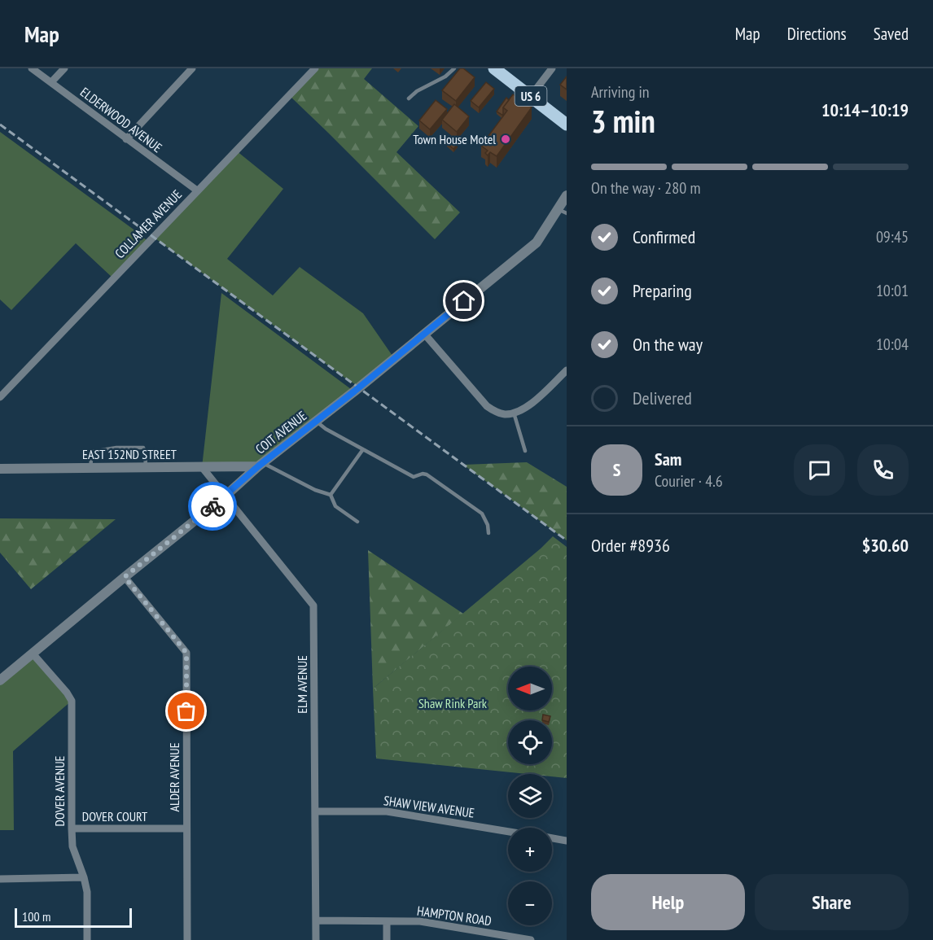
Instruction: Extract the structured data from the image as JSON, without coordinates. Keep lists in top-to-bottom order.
{
  "streets": {
    "main road": ["US 6"],
    "street": [
      "ELDERWOOD AVENUE",
      "COLLAMER AVENUE",
      "COIT AVENUE",
      "EAST 152ND STREET",
      "ELM AVENUE",
      "ALDER AVENUE",
      "DOVER AVENUE",
      "SHAW VIEW AVENUE",
      "DOVER COURT",
      "HAMPTON ROAD"
    ]
  },
  "crossings": [
    ["ELDERWOOD AVENUE", "COLLAMER AVENUE"],
    ["COIT AVENUE", "EAST 152ND STREET"],
    ["COIT AVENUE", "ELM AVENUE"],
    ["COIT AVENUE", "ALDER AVENUE"],
    ["COIT AVENUE", "DOVER AVENUE"],
    ["EAST 152ND STREET", "ELM AVENUE"],
    ["ELM AVENUE", "SHAW VIEW AVENUE"],
    ["ELM AVENUE", "HAMPTON ROAD"],
    ["ALDER AVENUE", "DOVER COURT"],
    ["DOVER AVENUE", "DOVER COURT"]
  ],
  "parks": ["Shaw Rink Park"],
  "places": ["Town House Motel"],
  "scale_bar": "100 m",
  "north": "left",
  "page": {
    "header": "Map",
    "nav": ["Map", "Directions", "Saved"],
    "heading": ["3 min", "Arriving in", "10:14–10:19"],
    "panel": [
      "Sam",
      "Courier · 4.6",
      "Order #8936",
      "$30.60"
    ],
    "bar": "On the way · 280 m",
    "list": [
      ["Confirmed", "09:45"],
      ["Preparing", "10:01"],
      ["On the way", "10:04"],
      "Delivered"
    ],
    "round": "S",
    "map_buttons": ["+", "−"],
    "buttons": ["Help", "Share"],
    "scale": "100 m"
  }
}
